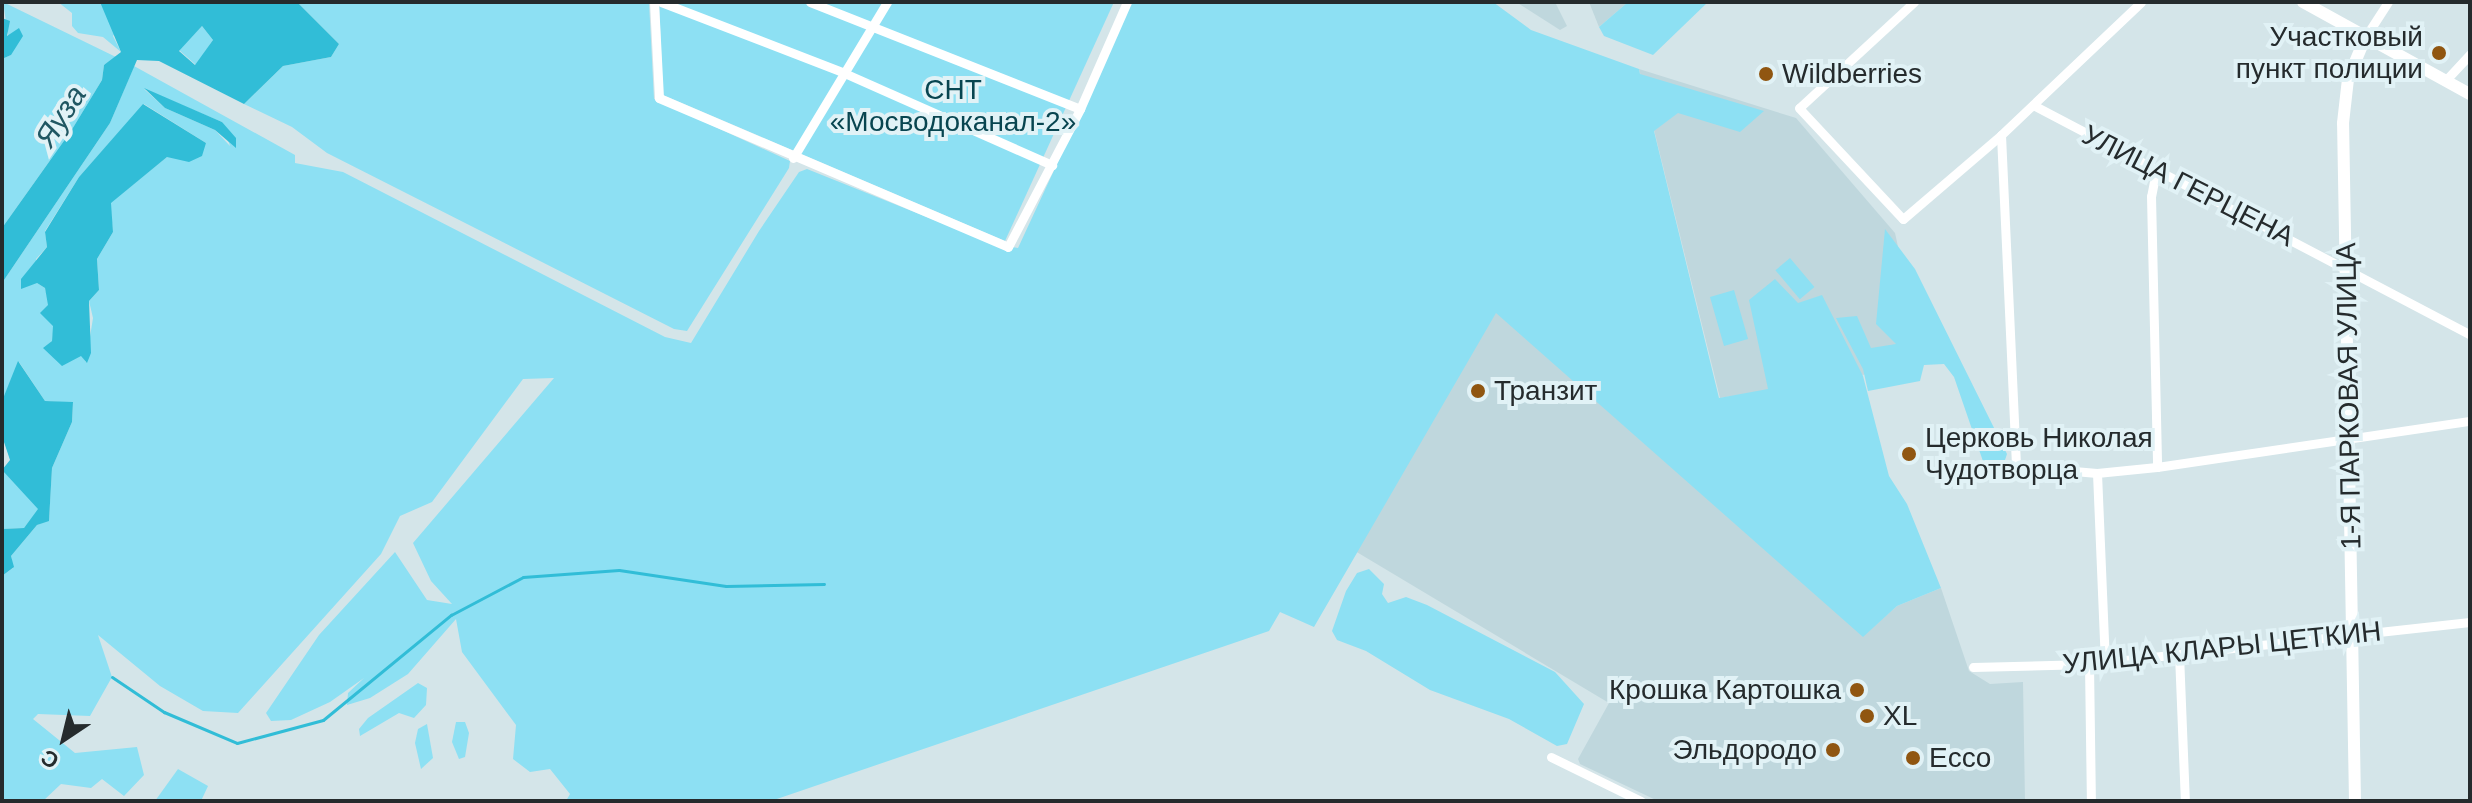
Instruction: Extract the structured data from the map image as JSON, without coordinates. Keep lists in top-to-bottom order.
{
  "streets": {
    "street": ["УЛИЦА ГЕРЦЕНА", "1-Я ПАРКОВАЯ УЛИЦА", "УЛИЦА КЛАРЫ ЦЕТКИН"]
  },
  "crossings": [
    ["УЛИЦА ГЕРЦЕНА", "1-Я ПАРКОВАЯ УЛИЦА"],
    ["1-Я ПАРКОВАЯ УЛИЦА", "УЛИЦА КЛАРЫ ЦЕТКИН"]
  ],
  "water": ["Яуза"],
  "parks": ["СНТ «Мосводоканал-2»"],
  "places": [
    "Участковый пункт полиции",
    "Wildberries",
    "Транзит",
    "Церковь Николая Чудотворца",
    "Крошка Картошка",
    "XL",
    "Эльдородо",
    "Ecco"
  ],
  "north": "bottom left"
}
